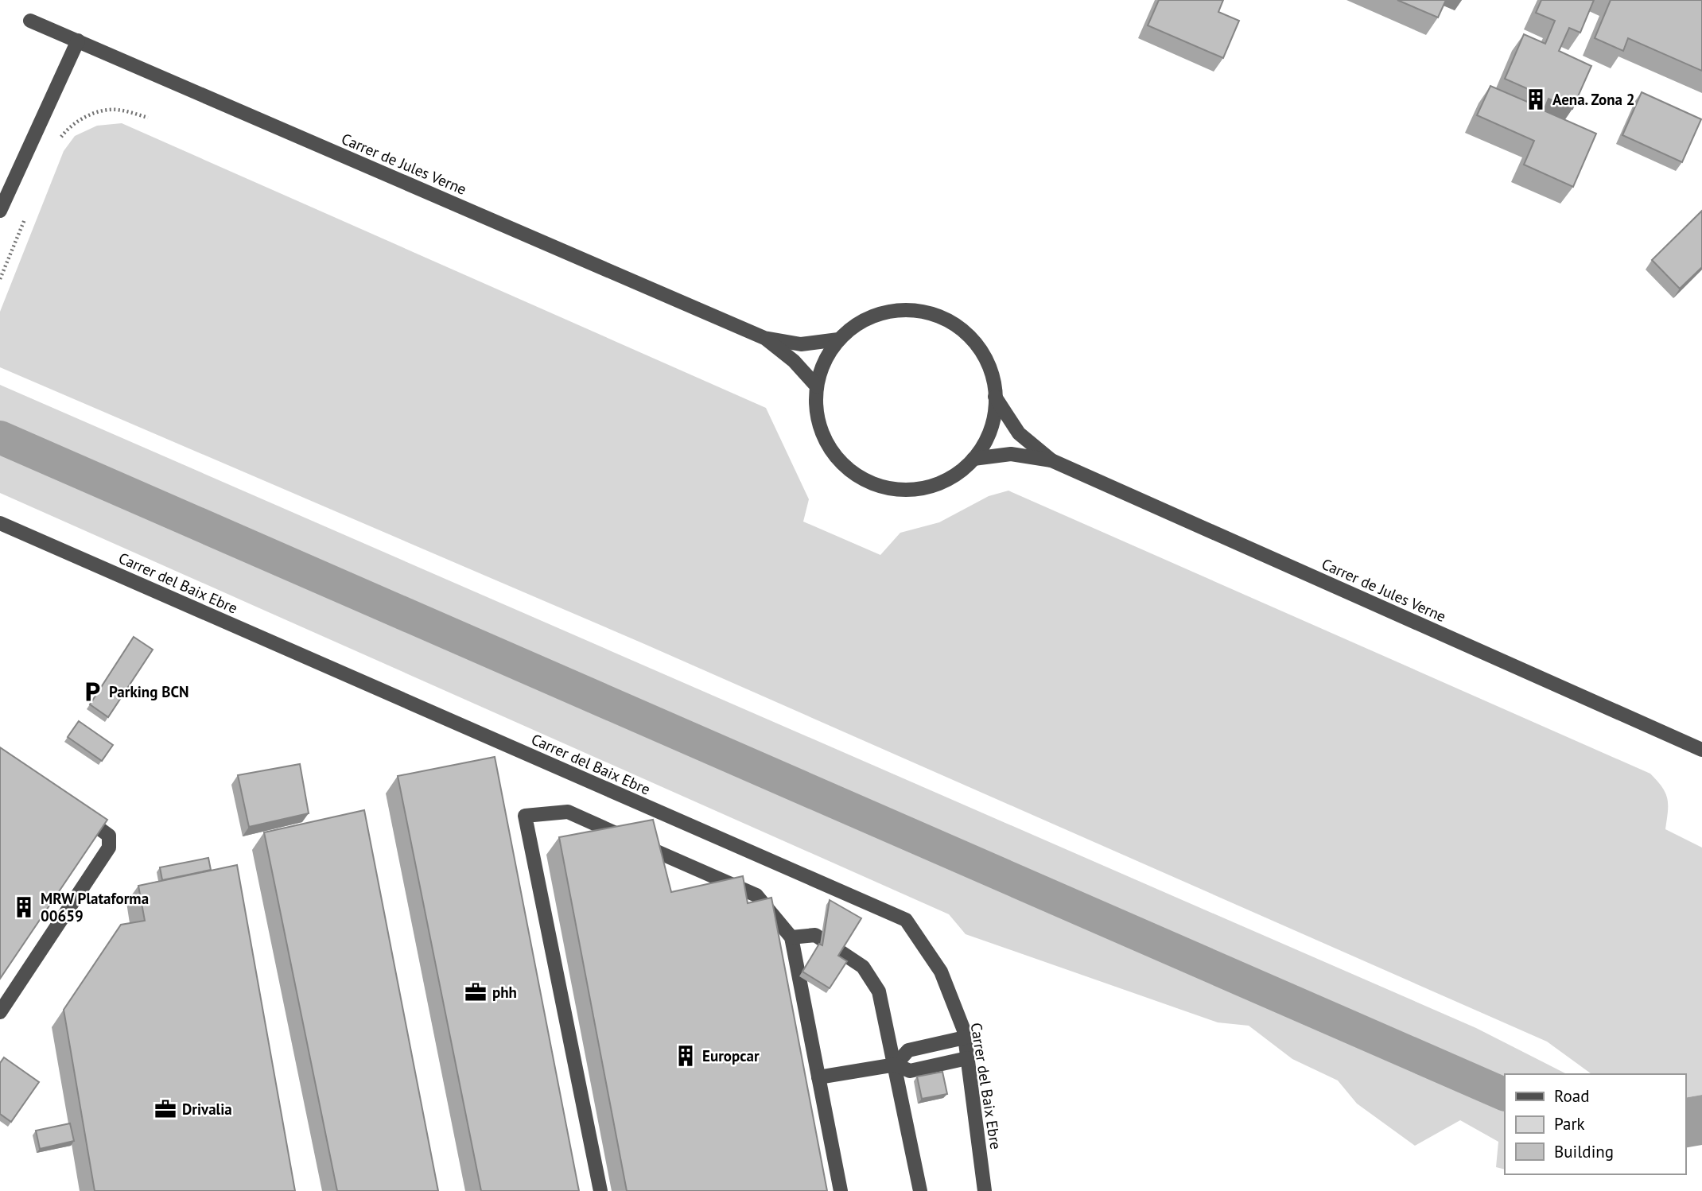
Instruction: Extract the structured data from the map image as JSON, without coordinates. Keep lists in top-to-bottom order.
{
  "streets": {
    "street": ["Carrer de Jules Verne", "Carrer del Baix Ebre"]
  },
  "places": {
    "building": ["Aena. Zona 2", "MRW Plataforma 00659", "Europcar"],
    "parking": ["Parking BCN"],
    "office": ["phh", "Drivalia"]
  },
  "legend": ["Road", "Park", "Building"]
}
